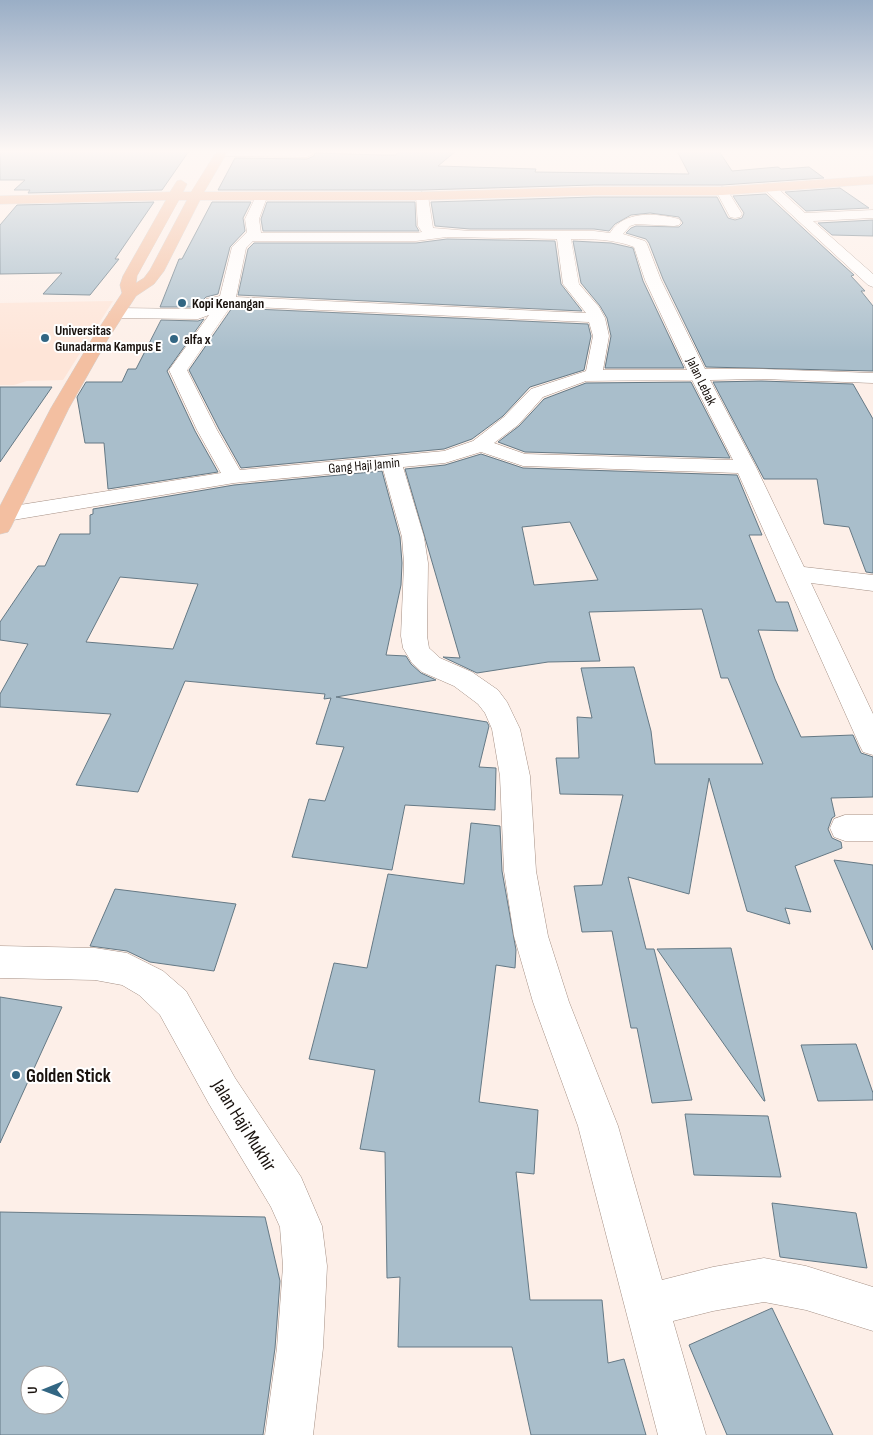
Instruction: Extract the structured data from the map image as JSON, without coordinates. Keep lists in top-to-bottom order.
{
  "streets": {
    "street": ["Jalan Lebak", "Gang Haji Jamin", "Jalan Haji Mukhir"]
  },
  "crossings": [
    ["Jalan Lebak", "Gang Haji Jamin"]
  ],
  "places": [
    "Kopi Kenangan",
    "Universitas Gunadarma Kampus E",
    "alfa x",
    "Golden Stick"
  ],
  "north": "left"
}
